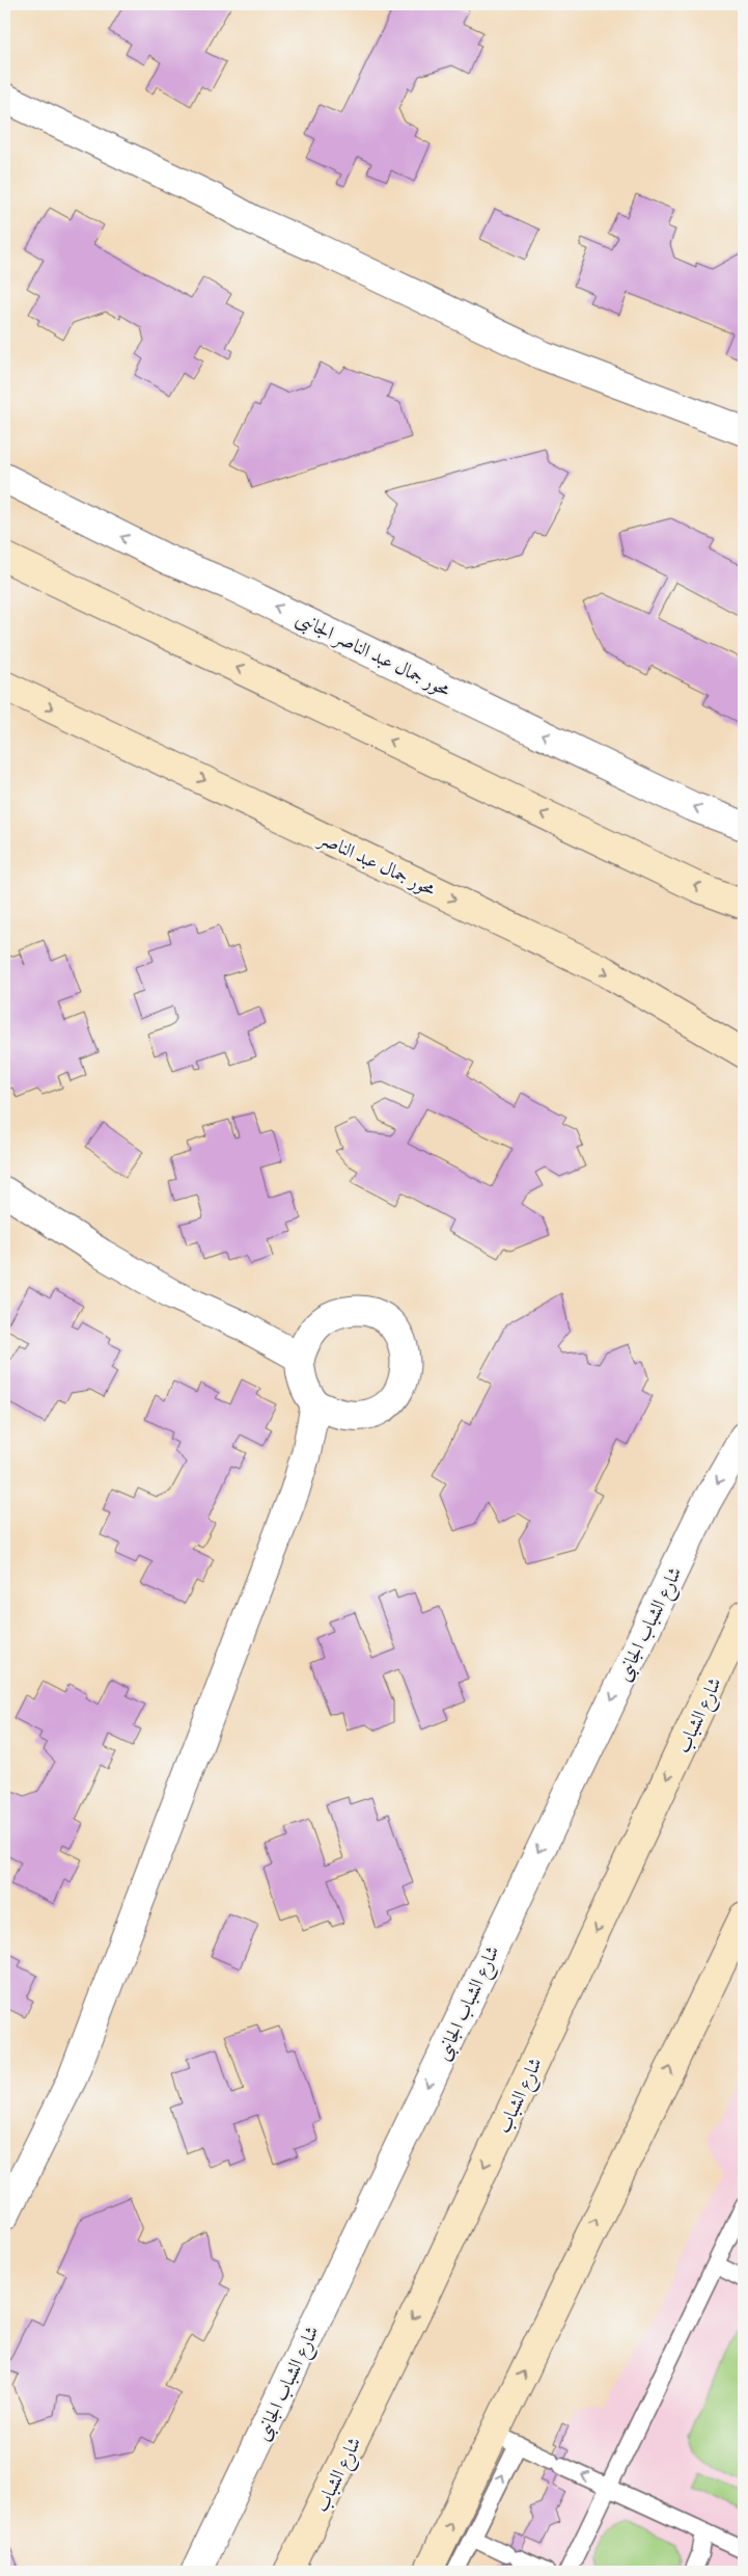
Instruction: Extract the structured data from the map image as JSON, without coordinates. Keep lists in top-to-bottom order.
{
  "streets": {
    "main road": ["محور جمال عبد الناصر", "شارع الشباب"],
    "street": ["محور جمال عبد الناصر الجانبى", "شارع الشباب الجانبى"]
  },
  "one_way": ["محور جمال عبد الناصر الجانبى", "شارع الشباب الجانبى"]
}
